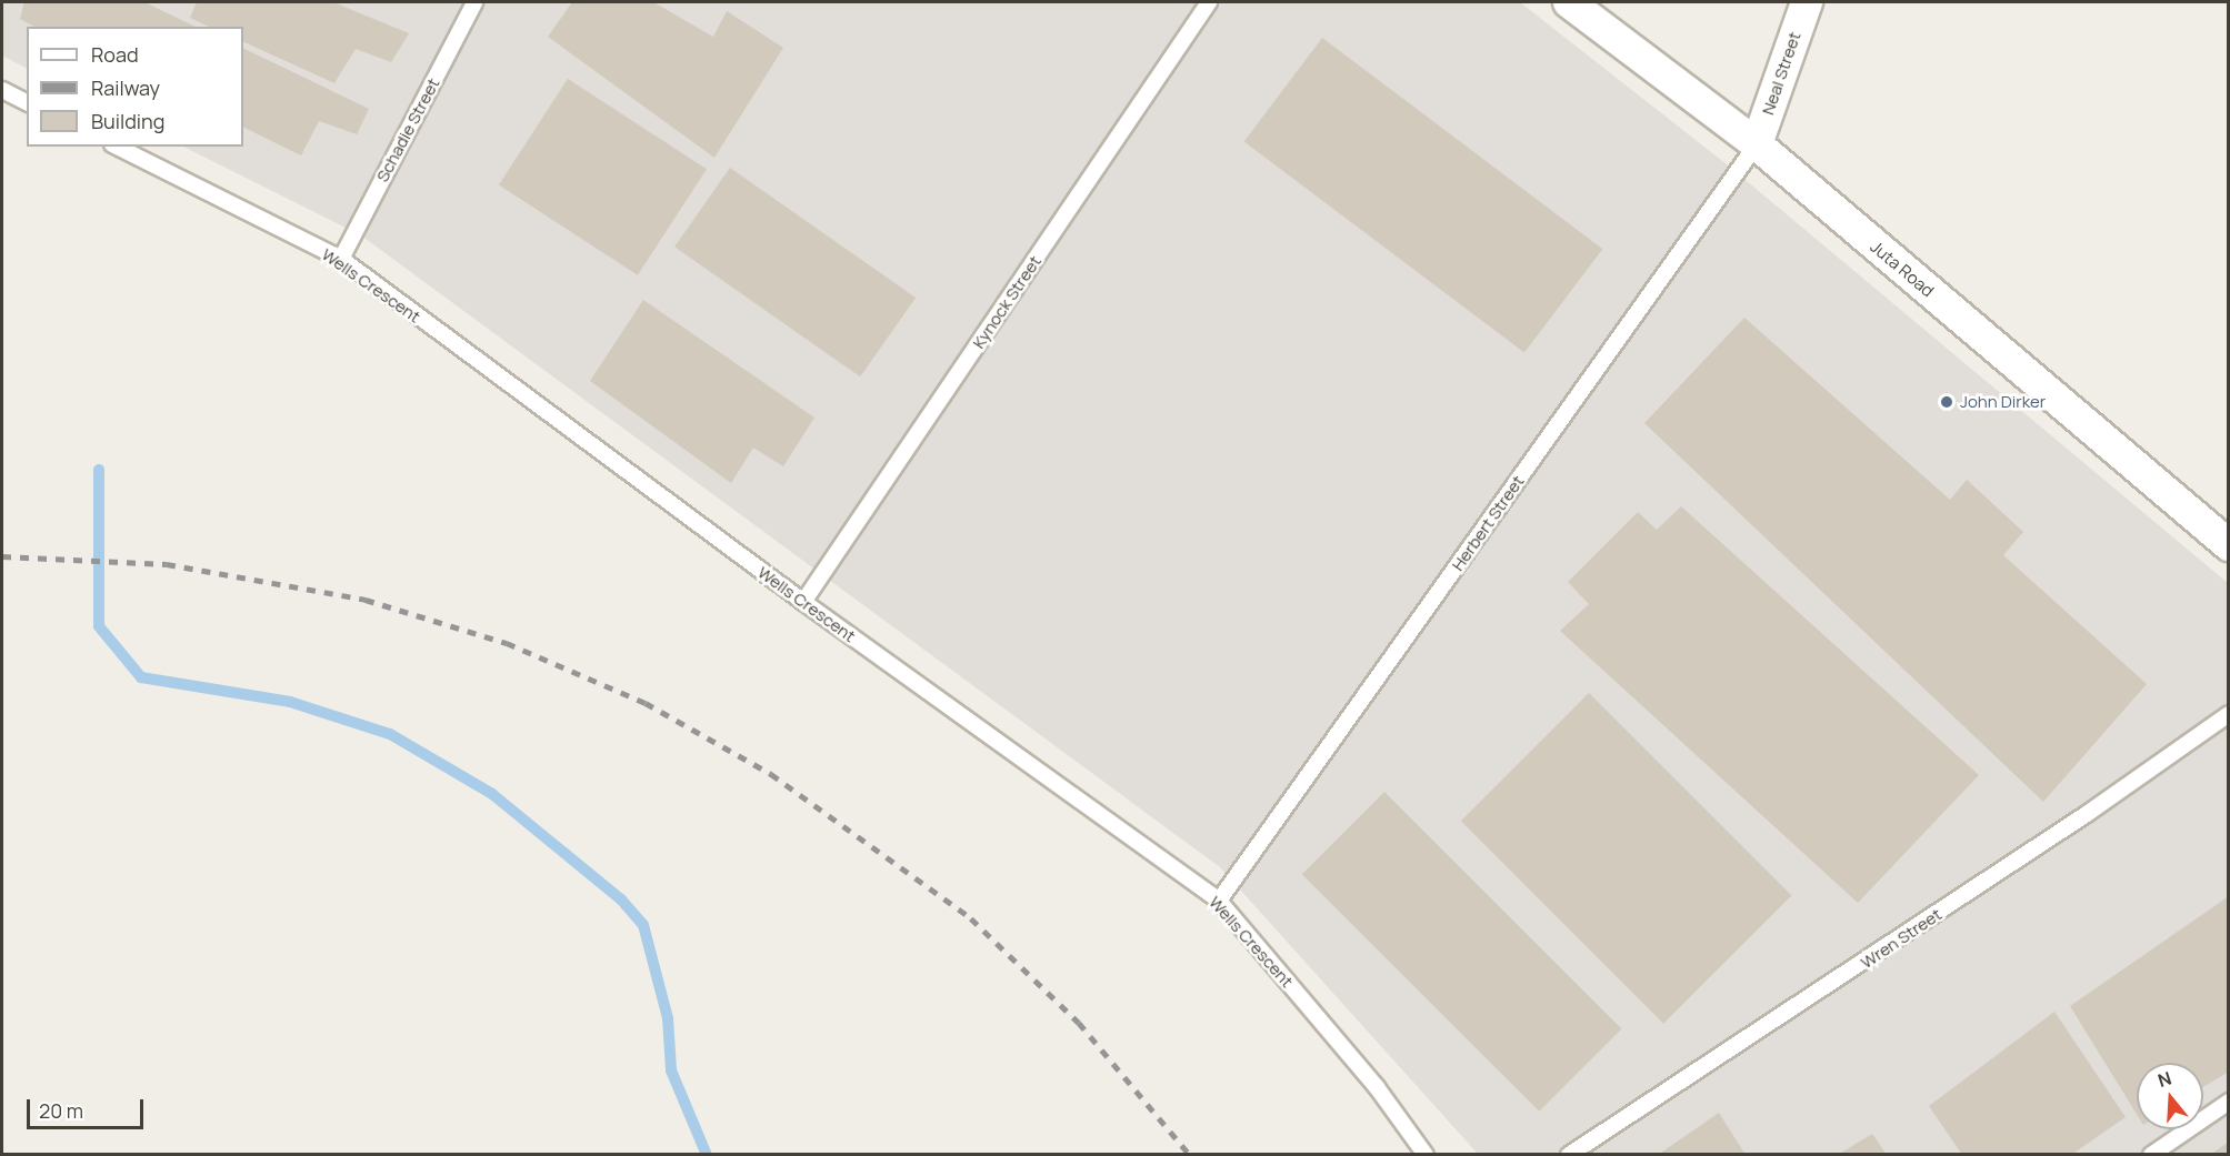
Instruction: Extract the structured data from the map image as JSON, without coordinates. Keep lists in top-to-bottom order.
{
  "streets": {
    "street": ["Neal Street", "Juta Road"],
    "lane": [
      "Schadie Street",
      "Wells Crescent",
      "Kynock Street",
      "Herbert Street",
      "Wren Street"
    ]
  },
  "crossings": [
    ["Neal Street", "Juta Road"],
    ["Neal Street", "Herbert Street"],
    ["Schadie Street", "Wells Crescent"],
    ["Juta Road", "Herbert Street"],
    ["Wells Crescent", "Kynock Street"],
    ["Wells Crescent", "Herbert Street"]
  ],
  "places": ["John Dirker"],
  "legend": ["Road", "Railway", "Building"],
  "scale_bar": "20 m",
  "north": "top"
}
